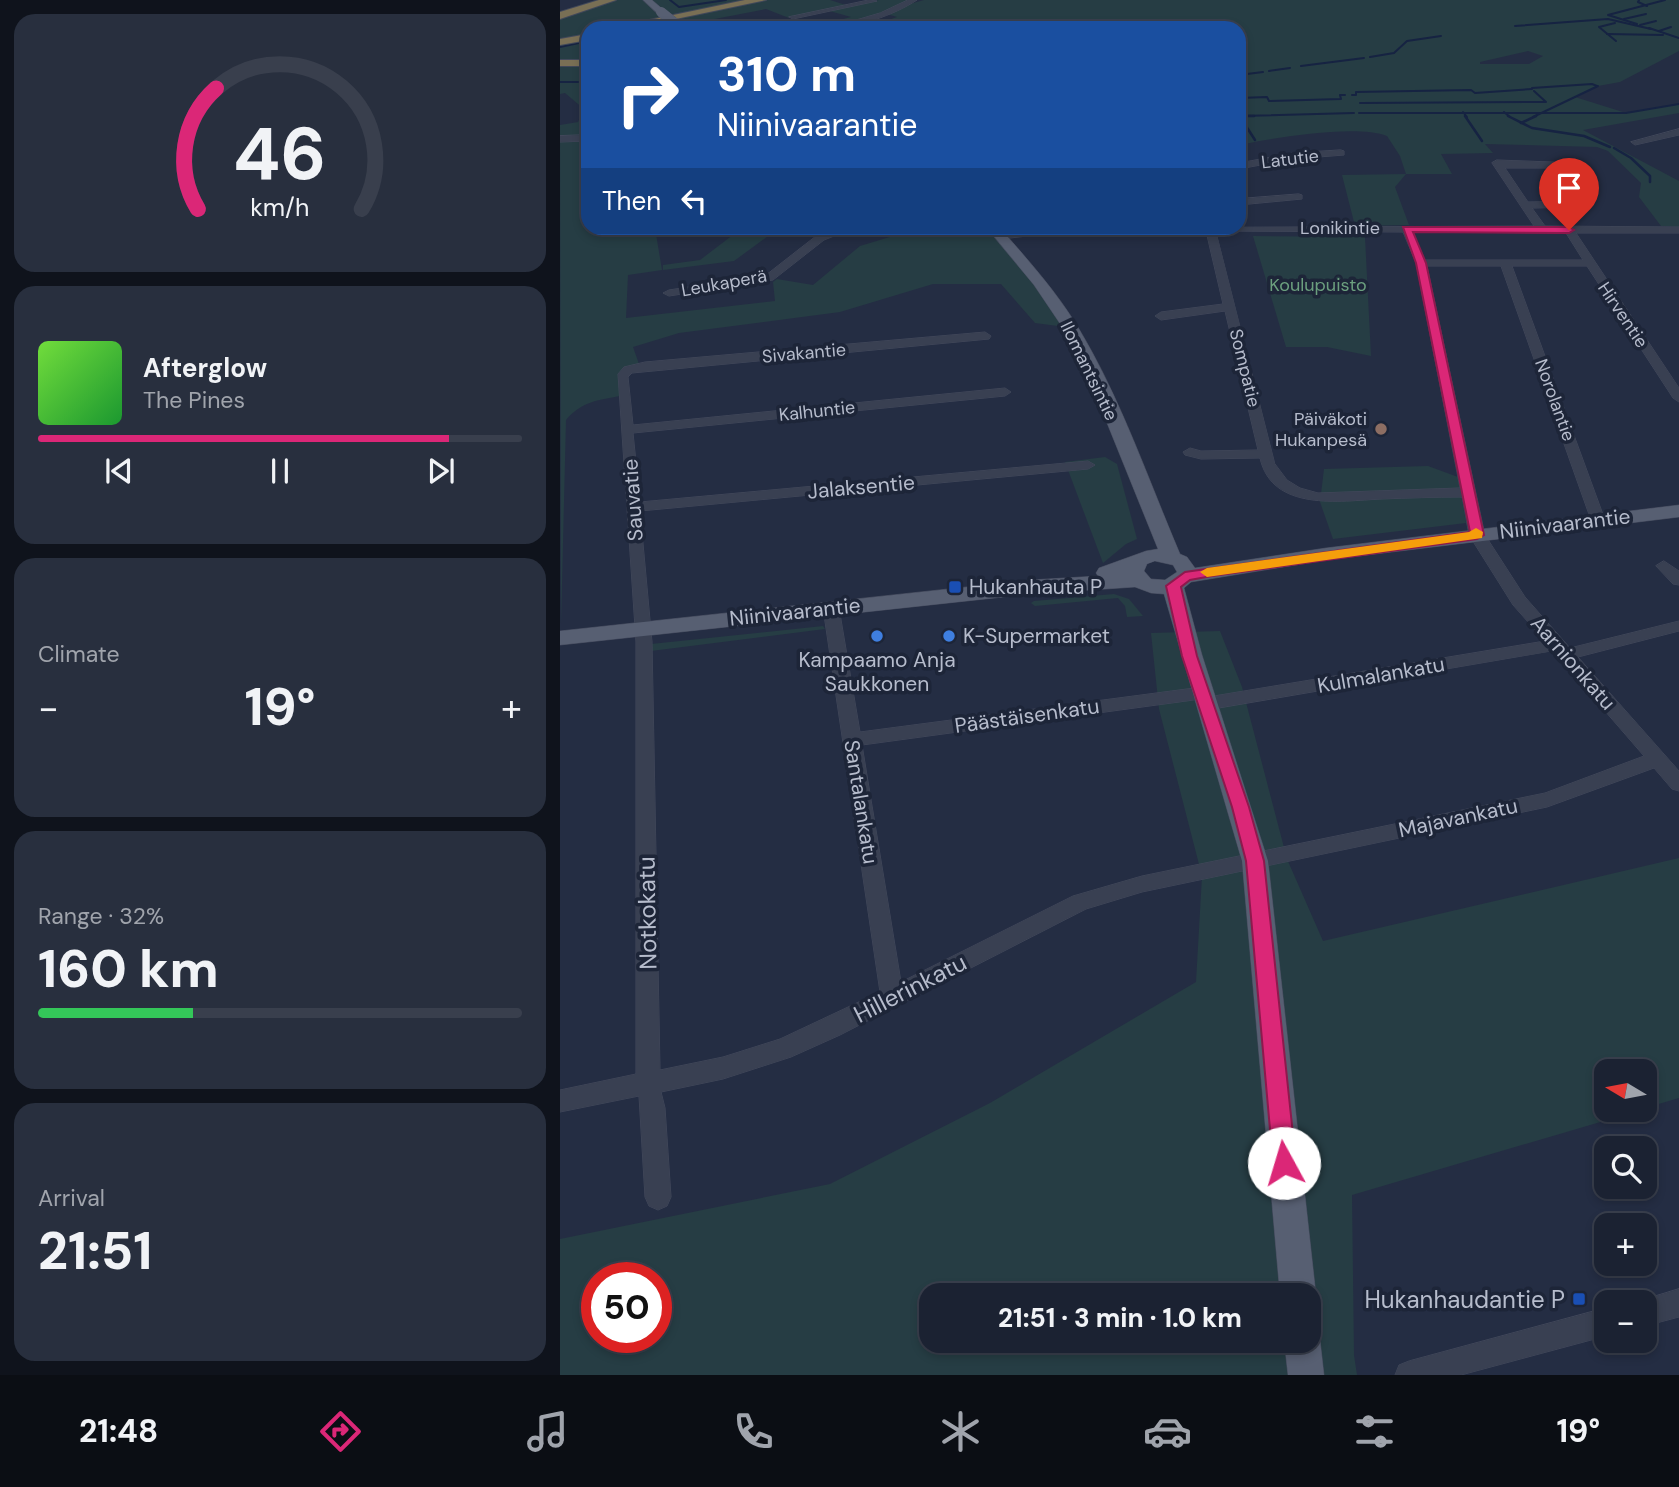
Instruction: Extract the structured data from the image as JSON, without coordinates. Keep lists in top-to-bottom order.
{
  "streets": {
    "main road": ["Ilomantsintie", "Niinivaarantie"],
    "street": [
      "Latutie",
      "Lonikintie",
      "Leukaperä",
      "Hirventie",
      "Sivakantie",
      "Sompatie",
      "Norolantie",
      "Kalhuntie",
      "Jalaksentie",
      "Sauvatie",
      "Aarnionkatu",
      "Kulmalankatu",
      "Päästäisenkatu",
      "Santalankatu",
      "Majavankatu",
      "Notkokatu",
      "Hillerinkatu"
    ]
  },
  "crossings": [
    ["Lonikintie", "Hirventie"],
    ["Lonikintie", "Aarnionkatu"],
    ["Sivakantie", "Sauvatie"],
    ["Sompatie", "Aarnionkatu"],
    ["Ilomantsintie", "Niinivaarantie"],
    ["Norolantie", "Niinivaarantie"],
    ["Kalhuntie", "Sauvatie"],
    ["Jalaksentie", "Sauvatie"],
    ["Sauvatie", "Niinivaarantie"],
    ["Sauvatie", "Notkokatu"],
    ["Niinivaarantie", "Aarnionkatu"],
    ["Niinivaarantie", "Santalankatu"],
    ["Niinivaarantie", "Notkokatu"],
    ["Aarnionkatu", "Kulmalankatu"],
    ["Aarnionkatu", "Majavankatu"],
    ["Kulmalankatu", "Päästäisenkatu"],
    ["Päästäisenkatu", "Santalankatu"],
    ["Santalankatu", "Hillerinkatu"],
    ["Majavankatu", "Hillerinkatu"],
    ["Notkokatu", "Hillerinkatu"]
  ],
  "parks": ["Koulupuisto"],
  "places": {
    "other": ["Päiväkoti Hukanpesä", "Kampaamo Anja Saukkonen", "K-Supermarket"],
    "transit": ["Hukanhauta P", "Hukanhaudantie P"]
  },
  "north": "left",
  "page": {
    "turn": ["310 m", "Niinivaarantie"],
    "then": "Then",
    "song": ["Afterglow", "The Pines"],
    "tile": [
      "Climate",
      ["Range · 32%", "160 km"],
      ["Arrival", "21:51"]
    ],
    "heat": ["−", "19°", "+"],
    "map_buttons": ["+", "−"],
    "limit": "50",
    "trip": "21:51 · 3 min · 1.0 km",
    "tabs": ["21:48", "19°"],
    "gauge": ["46", "km/h"]
  }
}
